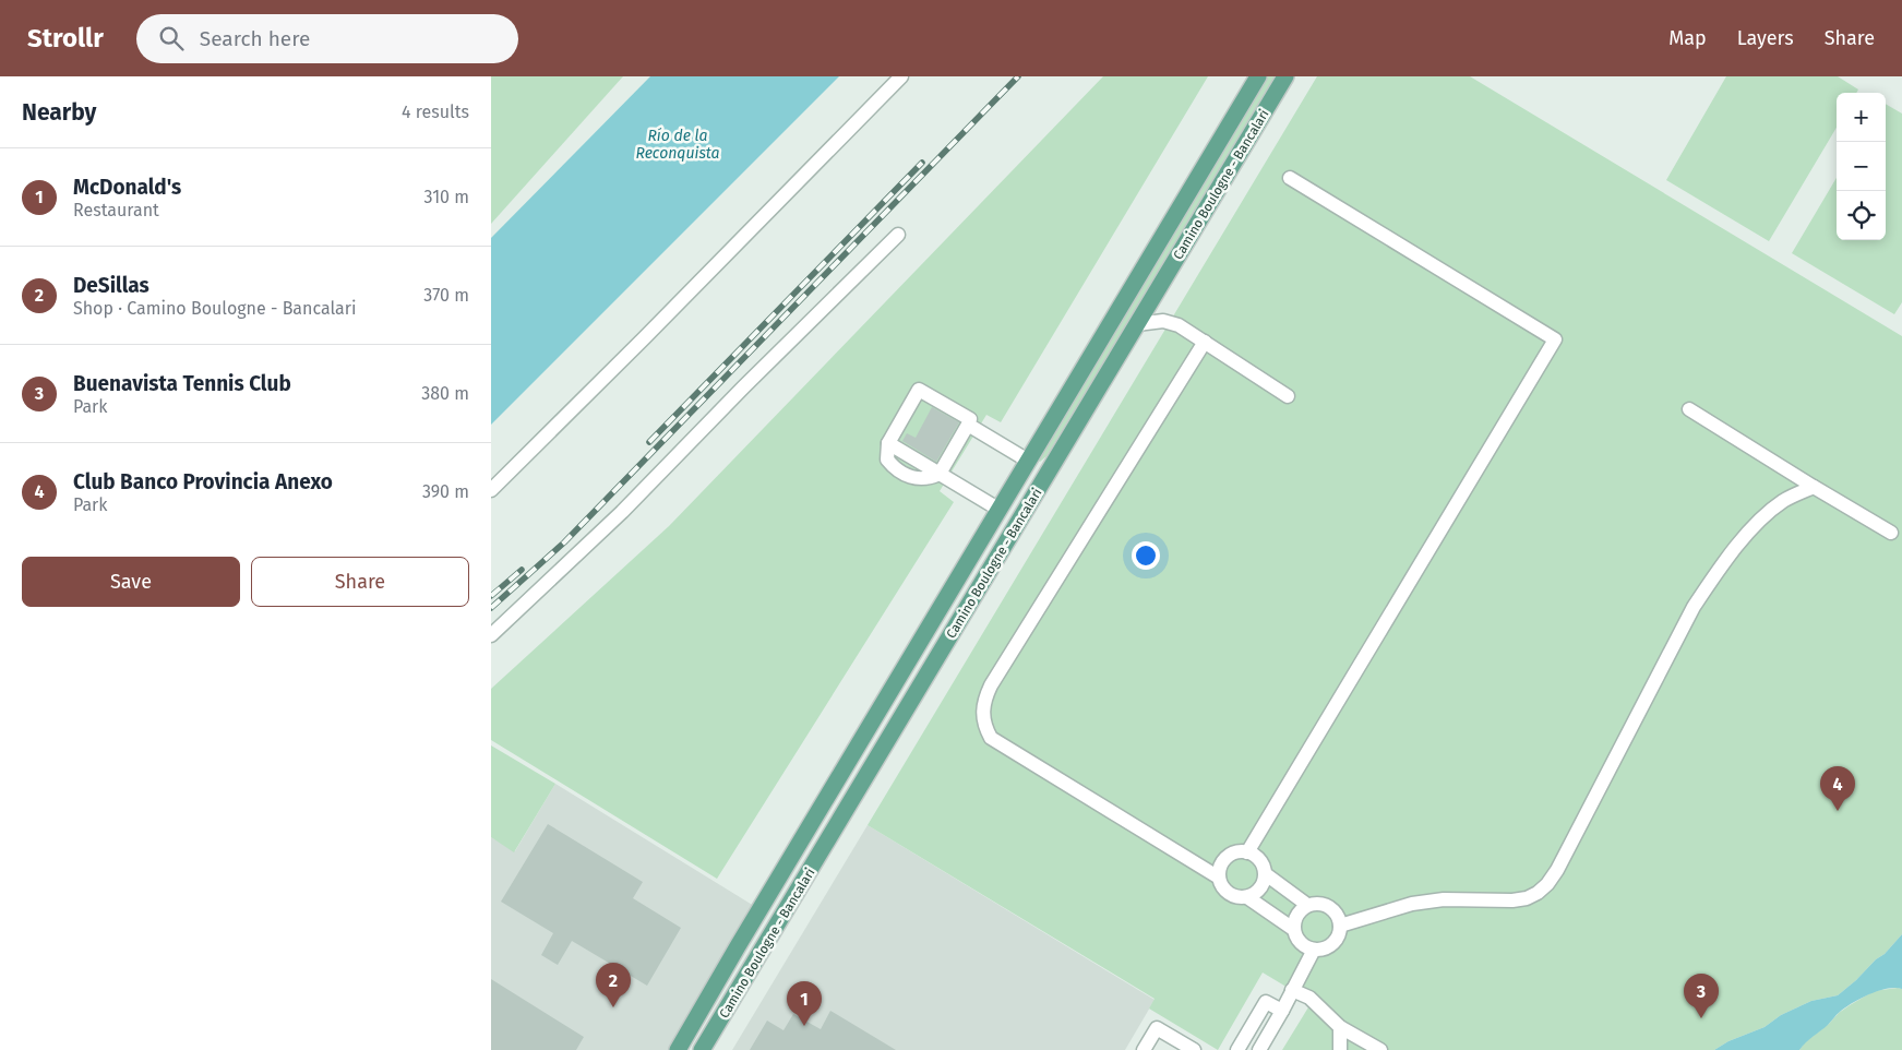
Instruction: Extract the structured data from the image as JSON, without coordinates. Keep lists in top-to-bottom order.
{
  "streets": {
    "main road": ["Camino Boulogne - Bancalari"]
  },
  "water": ["Río de la Reconquista"],
  "page": {
    "header": "Strollr",
    "search": "Search here",
    "nav": ["Map", "Layers", "Share"],
    "heading": ["Nearby", "4 results"],
    "map_buttons": ["+", "−"],
    "list": [
      {
        "mark": "1",
        "name": "McDonald's",
        "note": "Restaurant",
        "value": "310 m"
      },
      {
        "mark": "2",
        "name": "DeSillas",
        "note": "Shop · Camino Boulogne - Bancalari",
        "value": "370 m"
      },
      {
        "mark": "3",
        "name": "Buenavista Tennis Club",
        "note": "Park",
        "value": "380 m"
      },
      {
        "mark": "4",
        "name": "Club Banco Provincia Anexo",
        "note": "Park",
        "value": "390 m"
      }
    ],
    "buttons": ["Save", "Share"],
    "pins": [
      "4",
      "2",
      "3",
      "1"
    ]
  }
}
